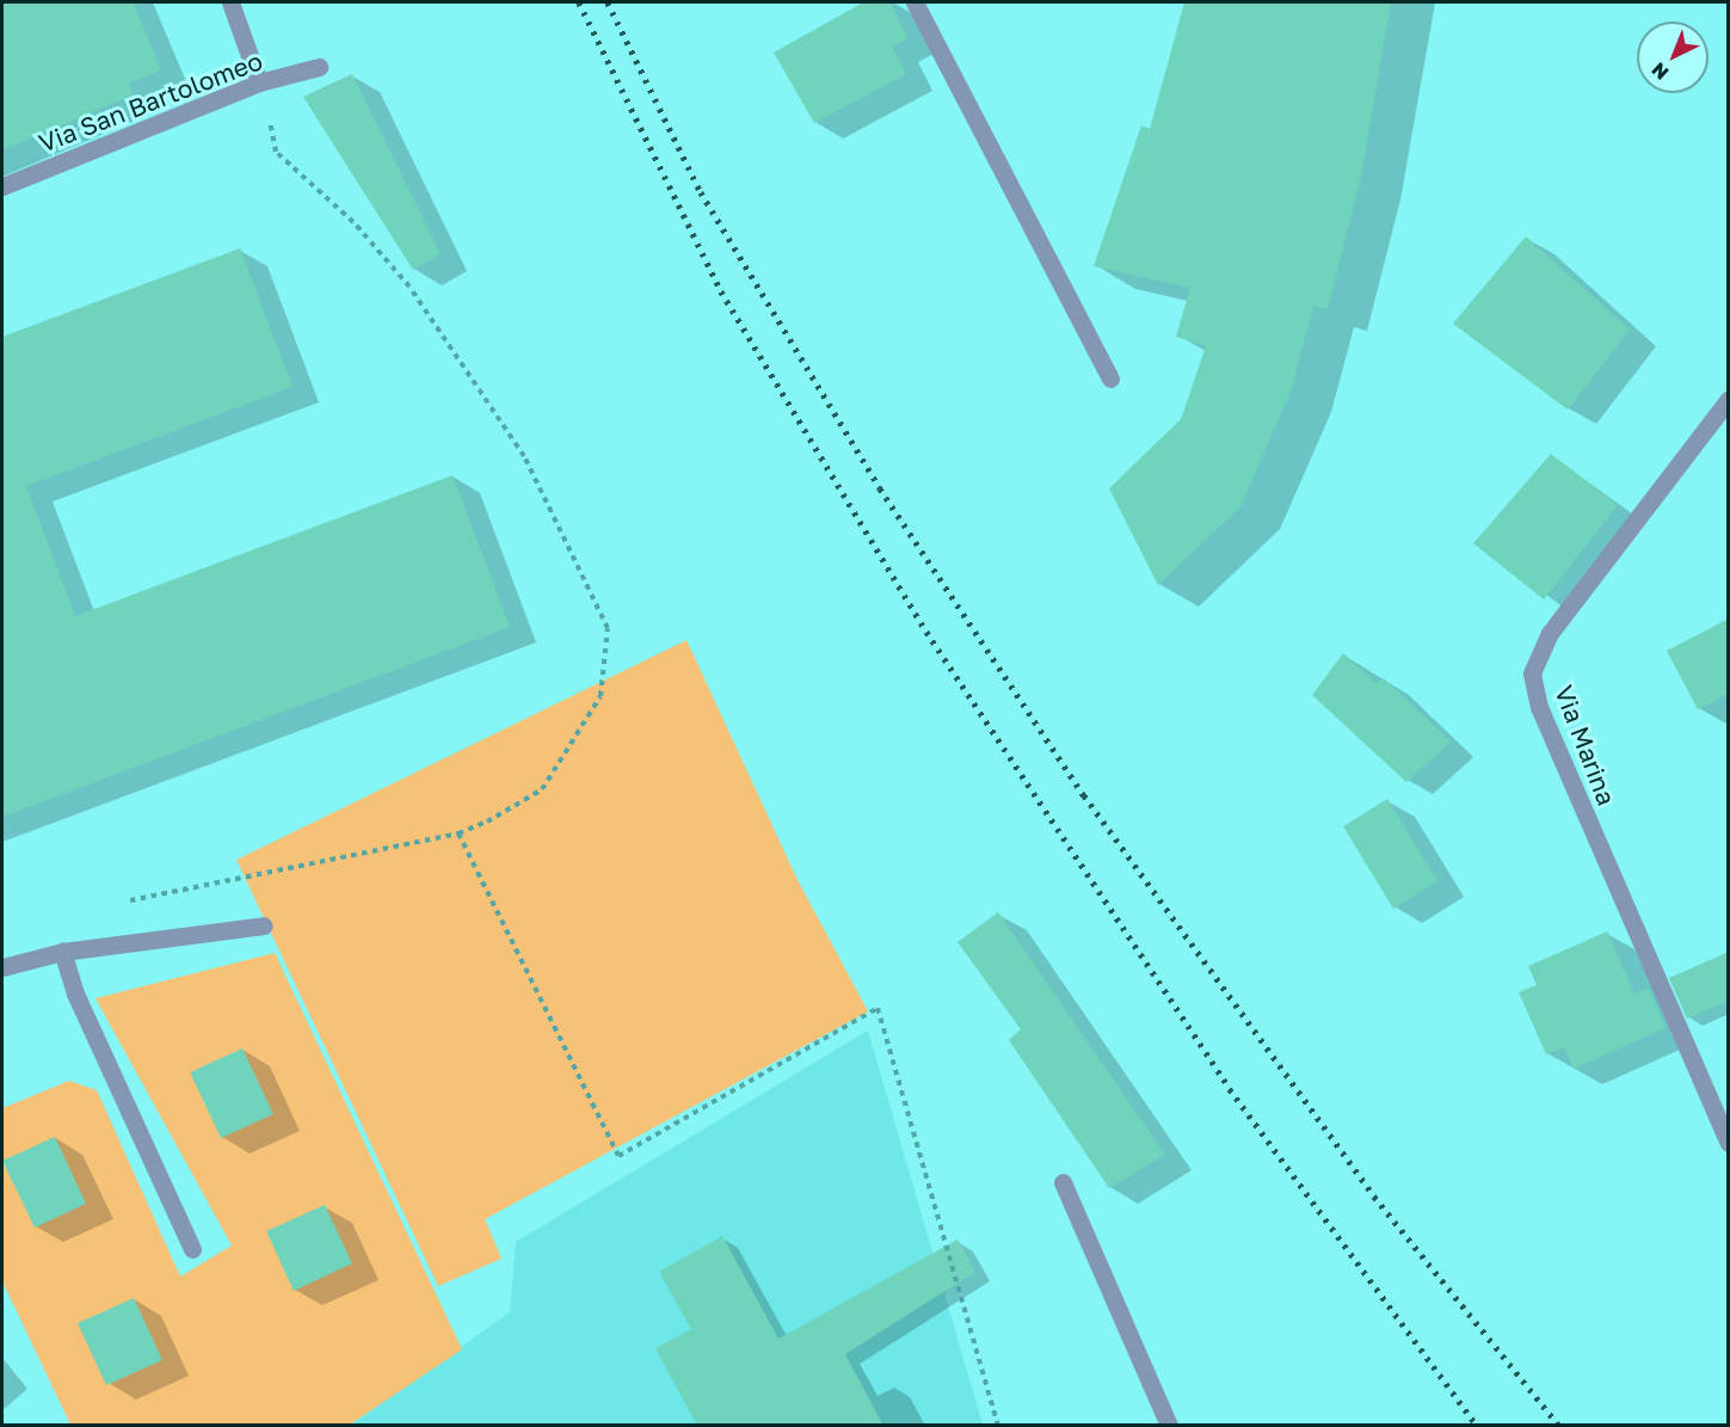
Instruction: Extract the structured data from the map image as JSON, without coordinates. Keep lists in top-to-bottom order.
{
  "streets": {
    "street": ["Via San Bartolomeo", "Via Marina"]
  },
  "north": "bottom left"
}
